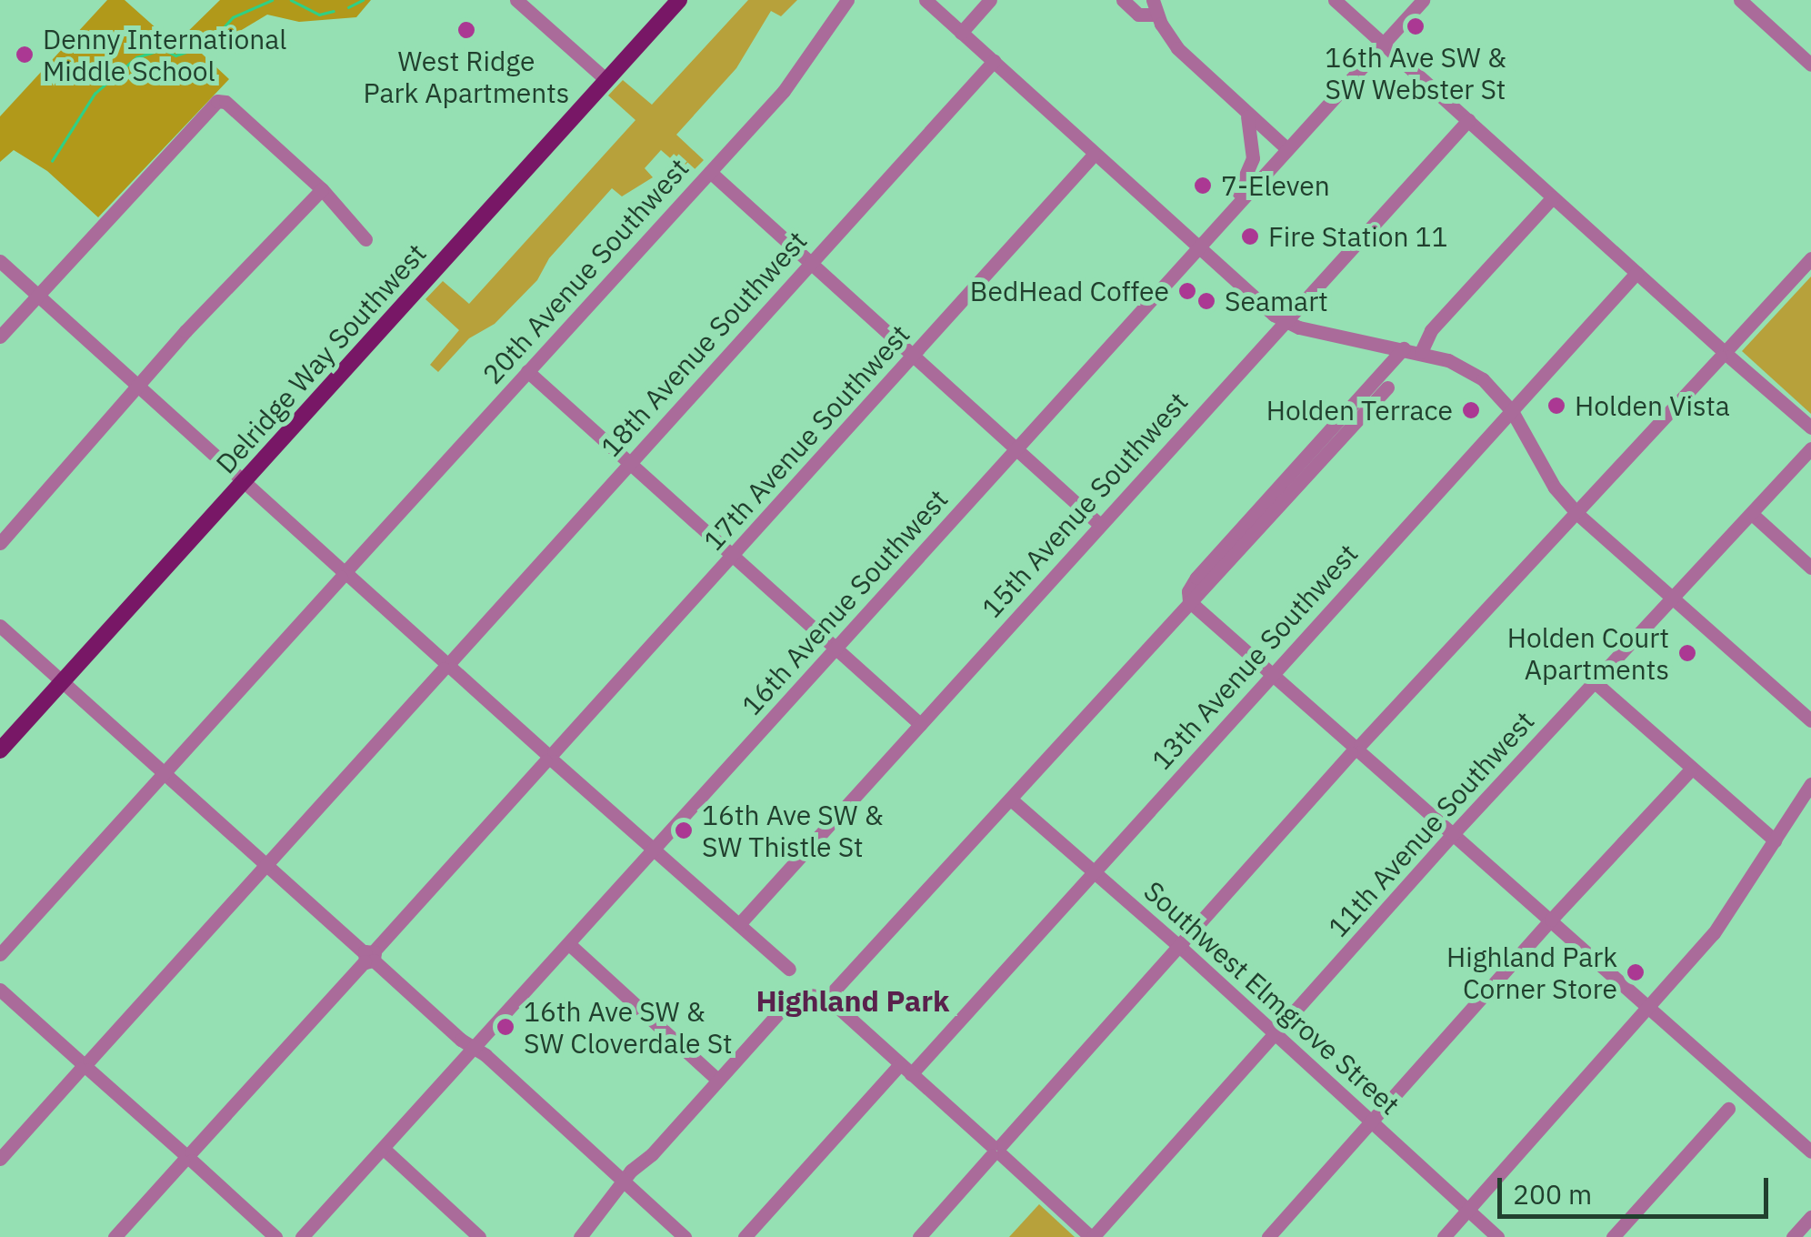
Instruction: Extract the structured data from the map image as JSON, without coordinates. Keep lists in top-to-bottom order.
{
  "streets": {
    "main road": ["Delridge Way Southwest"],
    "street": [
      "20th Avenue Southwest",
      "18th Avenue Southwest",
      "17th Avenue Southwest",
      "15th Avenue Southwest",
      "16th Avenue Southwest",
      "13th Avenue Southwest",
      "11th Avenue Southwest",
      "Southwest Elmgrove Street"
    ]
  },
  "crossings": [
    ["13th Avenue Southwest", "Southwest Elmgrove Street"],
    ["11th Avenue Southwest", "Southwest Elmgrove Street"]
  ],
  "districts": ["Highland Park"],
  "places": [
    "16th Ave SW & SW Webster St",
    "West Ridge Park Apartments",
    "Denny International Middle School",
    "7-Eleven",
    "Fire Station 11",
    "BedHead Coffee",
    "Seamart",
    "Holden Vista",
    "Holden Terrace",
    "Holden Court Apartments",
    "16th Ave SW & SW Thistle St",
    "Highland Park Corner Store",
    "16th Ave SW & SW Cloverdale St"
  ],
  "scale_bar": "200 m"
}
